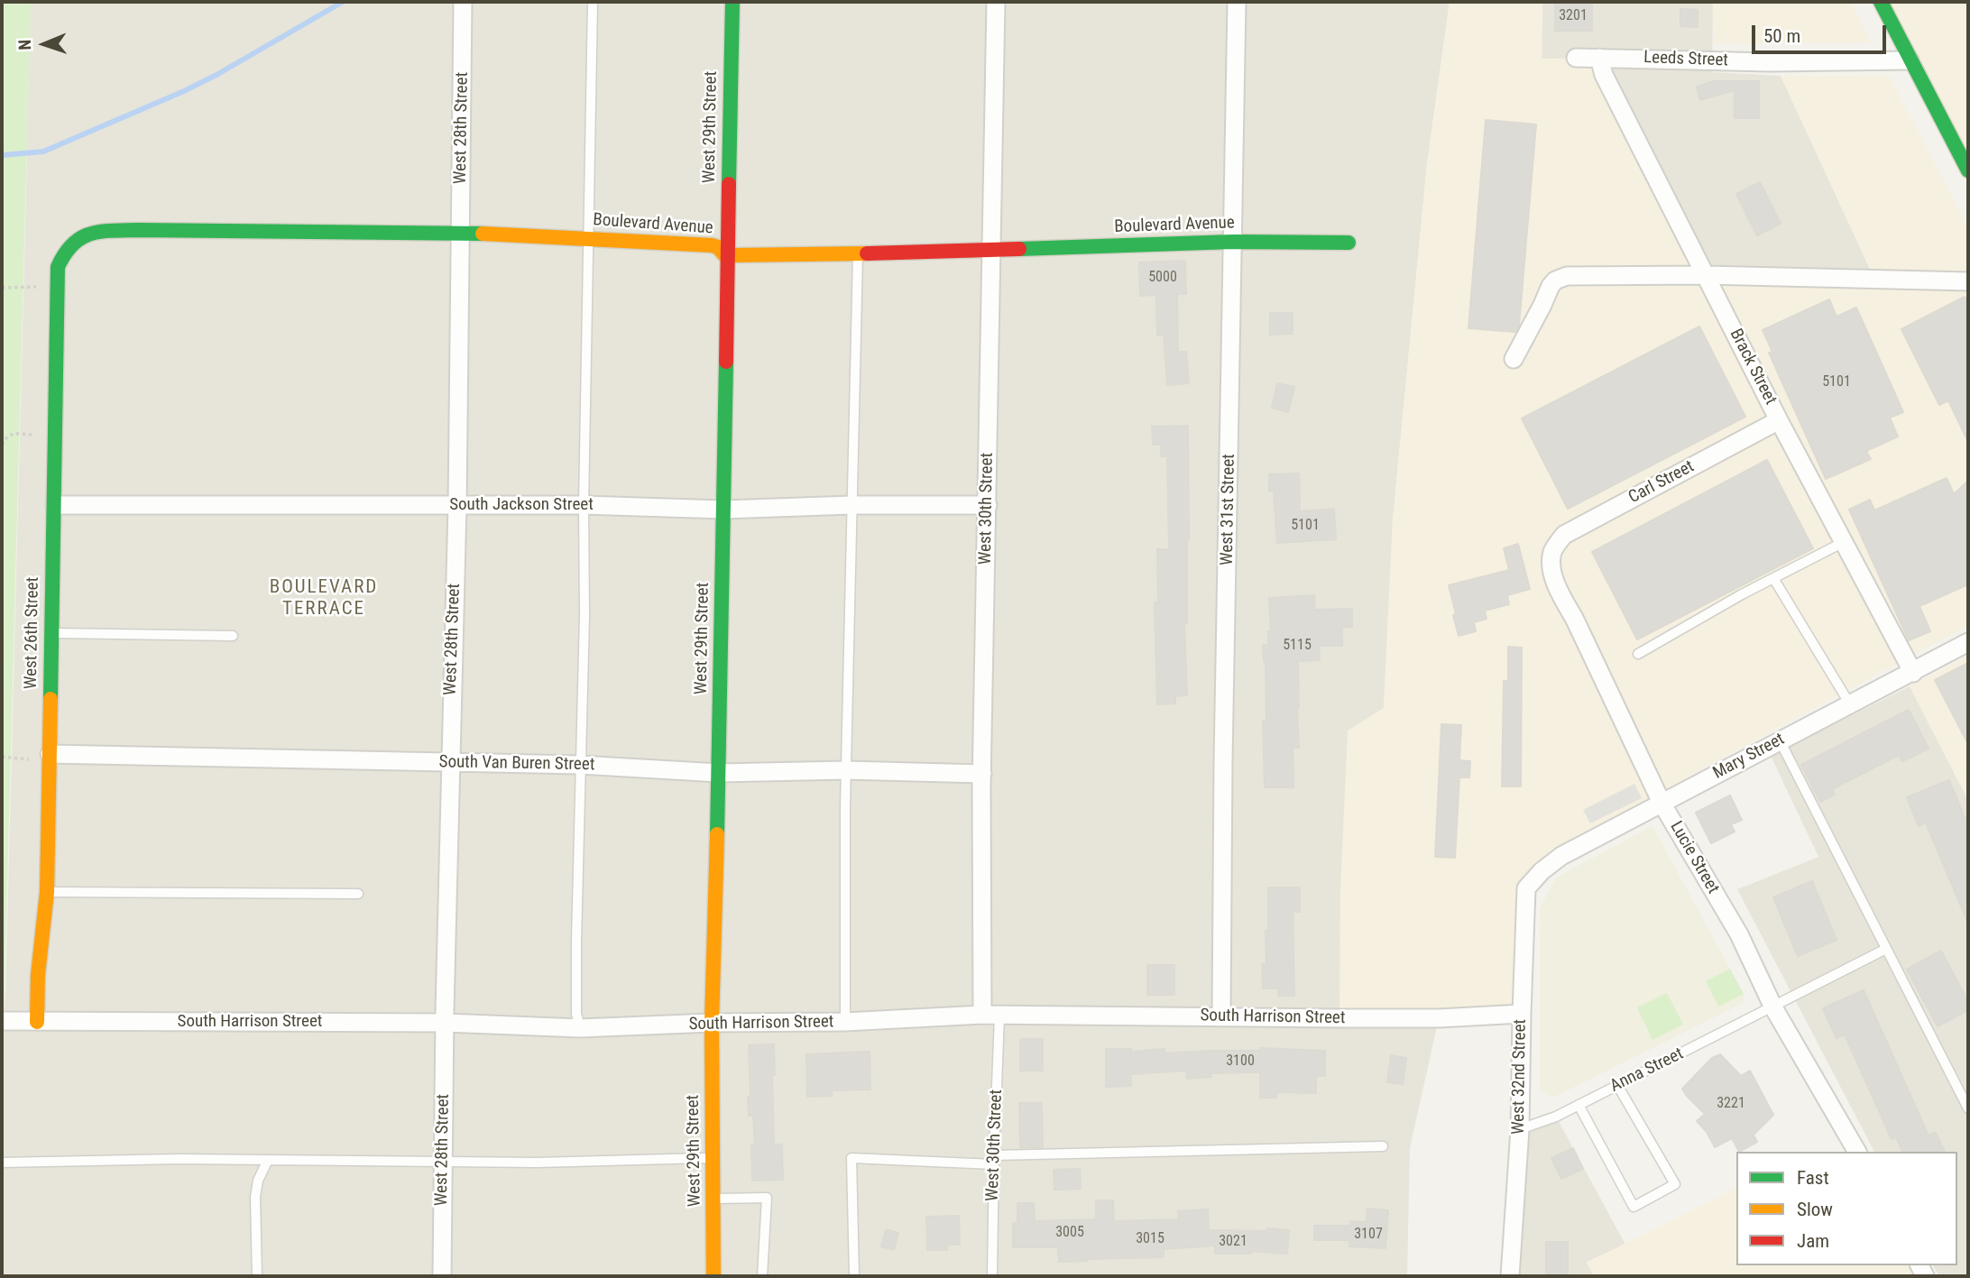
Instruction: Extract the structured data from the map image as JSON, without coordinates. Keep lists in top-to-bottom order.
{
  "streets": {
    "street": [
      "Leeds Street",
      "West 29th Street",
      "West 28th Street",
      "Boulevard Avenue",
      "Brack Street",
      "Carl Street",
      "South Jackson Street",
      "West 30th Street",
      "West 31st Street",
      "West 26th Street",
      "Mary Street",
      "South Van Buren Street",
      "Lucie Street",
      "South Harrison Street",
      "West 32nd Street"
    ],
    "lane": ["Anna Street"]
  },
  "crossings": [
    ["Leeds Street", "Brack Street"],
    ["West 29th Street", "Boulevard Avenue"],
    ["West 29th Street", "South Jackson Street"],
    ["West 29th Street", "South Van Buren Street"],
    ["West 29th Street", "South Harrison Street"],
    ["West 28th Street", "Boulevard Avenue"],
    ["West 28th Street", "South Jackson Street"],
    ["West 28th Street", "South Van Buren Street"],
    ["West 28th Street", "South Harrison Street"],
    ["Boulevard Avenue", "West 30th Street"],
    ["Boulevard Avenue", "West 31st Street"],
    ["Boulevard Avenue", "West 26th Street"],
    ["Brack Street", "Carl Street"],
    ["Brack Street", "Mary Street"],
    ["Carl Street", "Lucie Street"],
    ["South Jackson Street", "West 30th Street"],
    ["South Jackson Street", "West 26th Street"],
    ["West 30th Street", "South Van Buren Street"],
    ["West 30th Street", "South Harrison Street"],
    ["West 31st Street", "South Harrison Street"],
    ["West 26th Street", "South Van Buren Street"],
    ["West 26th Street", "South Harrison Street"],
    ["Mary Street", "Lucie Street"],
    ["Mary Street", "West 32nd Street"],
    ["Lucie Street", "Anna Street"],
    ["South Harrison Street", "West 32nd Street"],
    ["Anna Street", "West 32nd Street"]
  ],
  "districts": ["BOULEVARD TERRACE"],
  "house_numbers": [
    "3201",
    "5000",
    "5101",
    "5101",
    "5115",
    "3100",
    "3221",
    "3005",
    "3107",
    "3015",
    "3021"
  ],
  "legend": ["Fast", "Slow", "Jam"],
  "scale_bar": "50 m",
  "north": "left"
}
